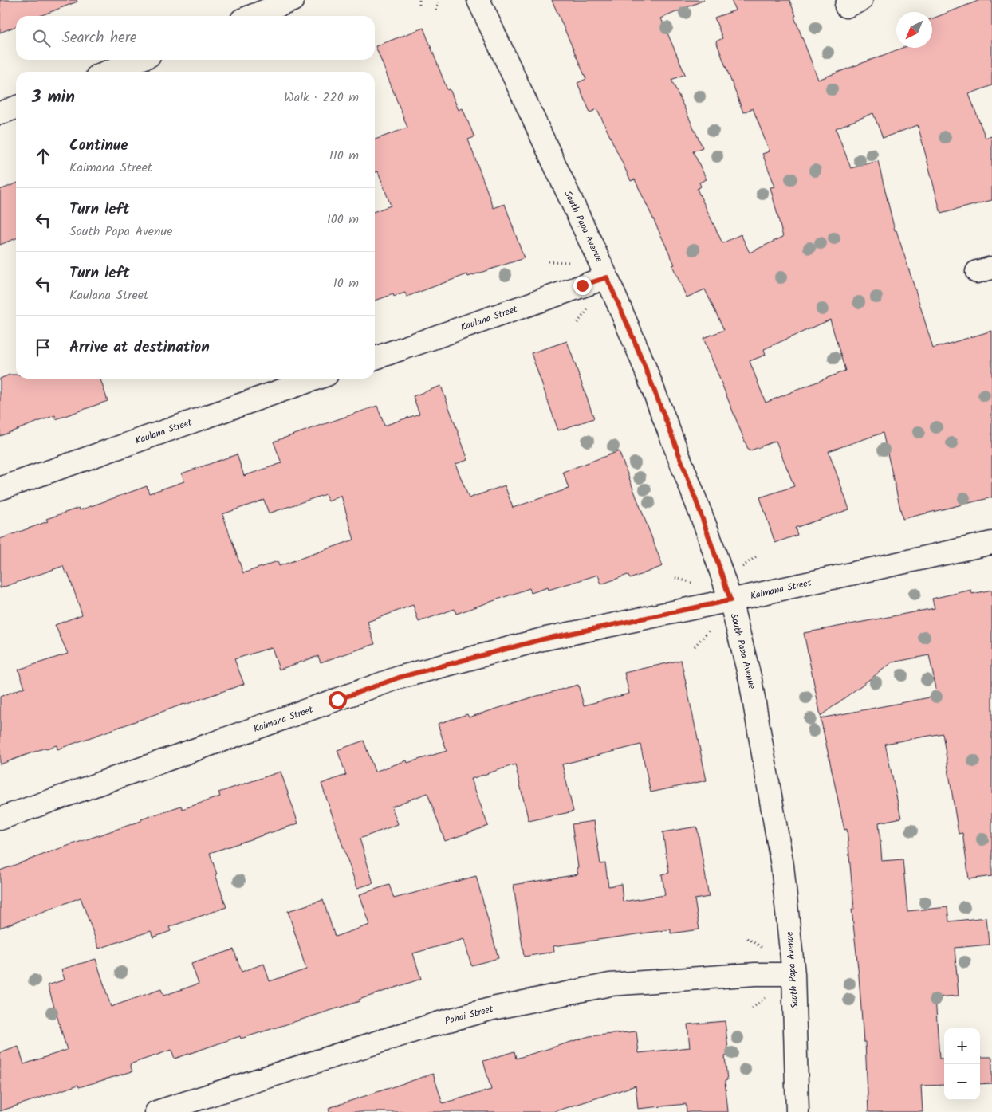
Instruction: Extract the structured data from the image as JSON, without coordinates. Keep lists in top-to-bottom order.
{
  "streets": {
    "street": [
      "South Papa Avenue",
      "Kaulana Street",
      "Kaimana Street",
      "Pohai Street"
    ]
  },
  "crossings": [
    ["South Papa Avenue", "Kaulana Street"],
    ["South Papa Avenue", "Kaimana Street"],
    ["South Papa Avenue", "Pohai Street"]
  ],
  "north": "bottom left",
  "page": {
    "search": "Search here",
    "heading": ["3 min", "Walk · 220 m"],
    "list": [
      ["Continue", "Kaimana Street", "110 m"],
      ["Turn left", "South Papa Avenue", "100 m"],
      ["Turn left", "Kaulana Street", "10 m"],
      "Arrive at destination"
    ],
    "map_buttons": ["+", "−"]
  }
}
